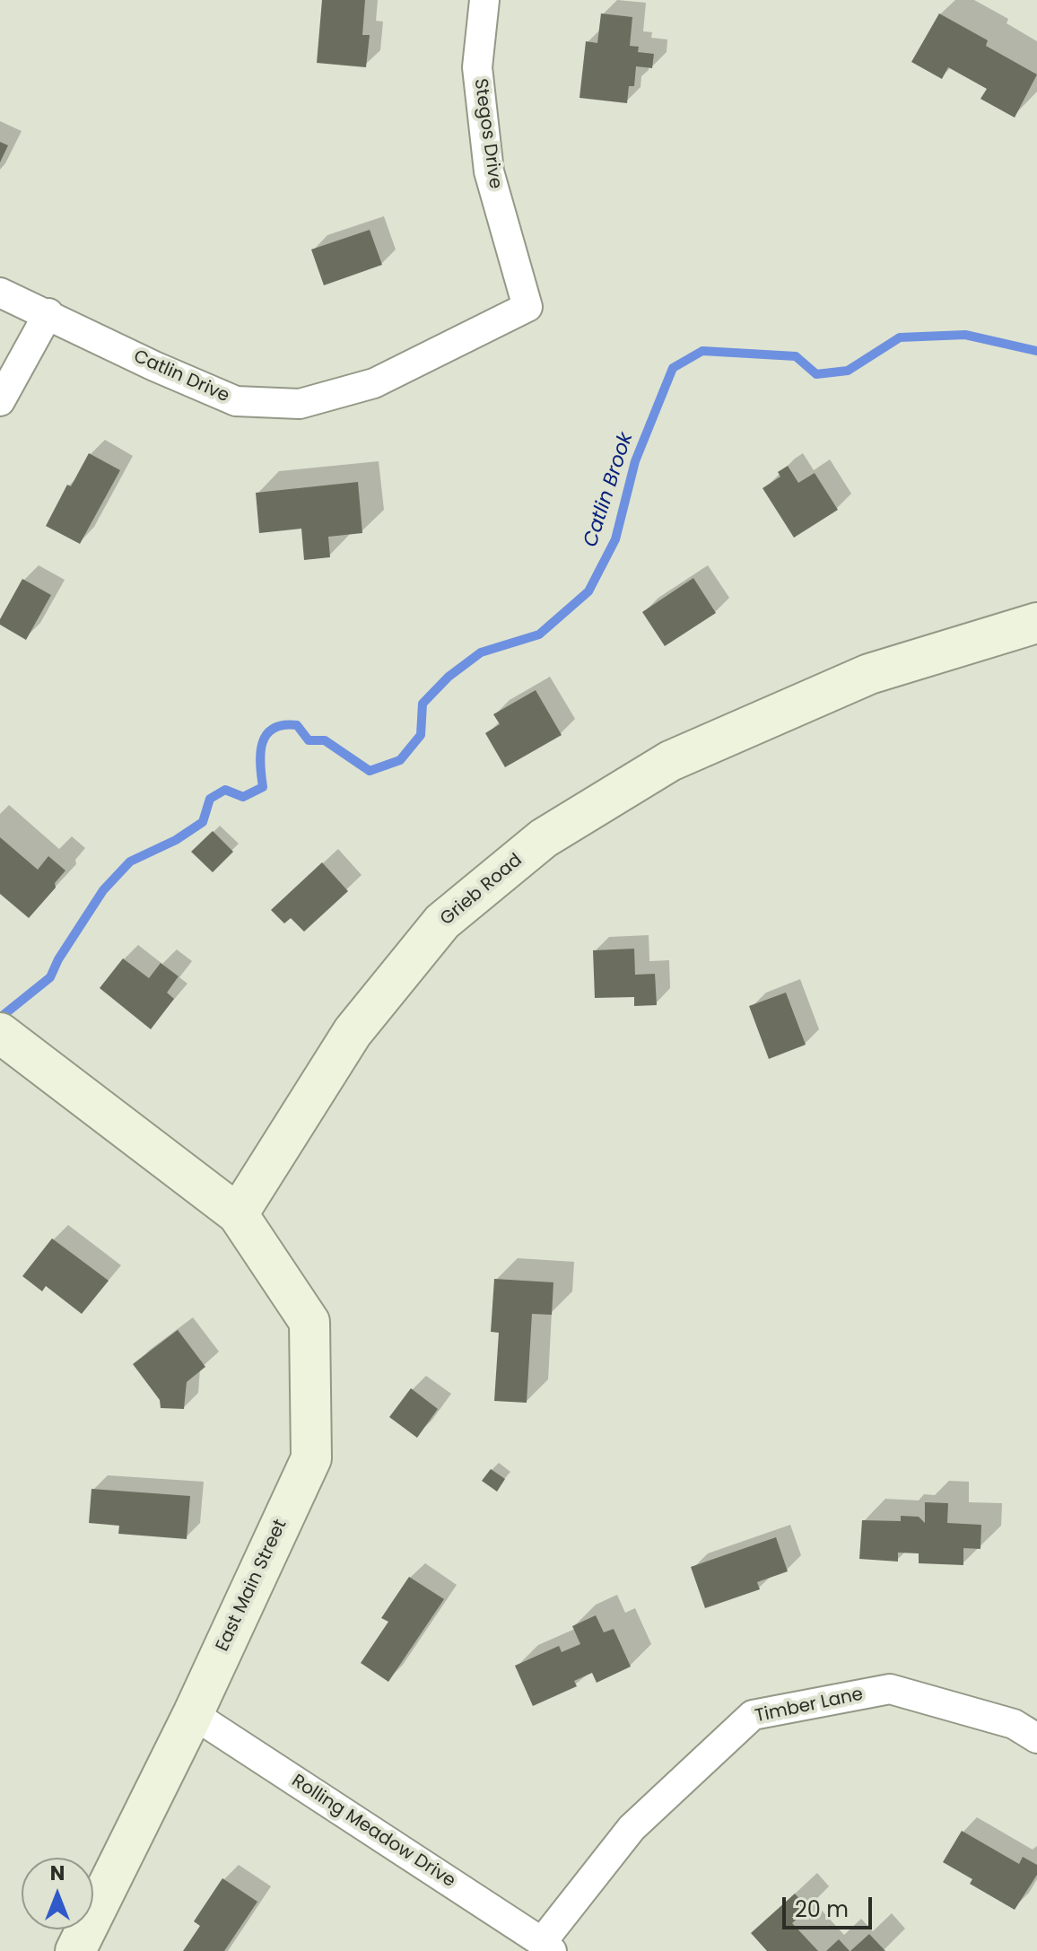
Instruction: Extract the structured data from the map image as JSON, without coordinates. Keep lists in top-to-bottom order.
{
  "streets": {
    "main road": ["Grieb Road", "East Main Street"],
    "street": [
      "Stegos Drive",
      "Catlin Drive",
      "Timber Lane",
      "Rolling Meadow Drive"
    ]
  },
  "crossings": [
    ["Stegos Drive", "Catlin Drive"],
    ["Grieb Road", "East Main Street"],
    ["East Main Street", "Rolling Meadow Drive"],
    ["Timber Lane", "Rolling Meadow Drive"]
  ],
  "water": ["Catlin Brook"],
  "scale_bar": "20 m",
  "north": "top"
}
